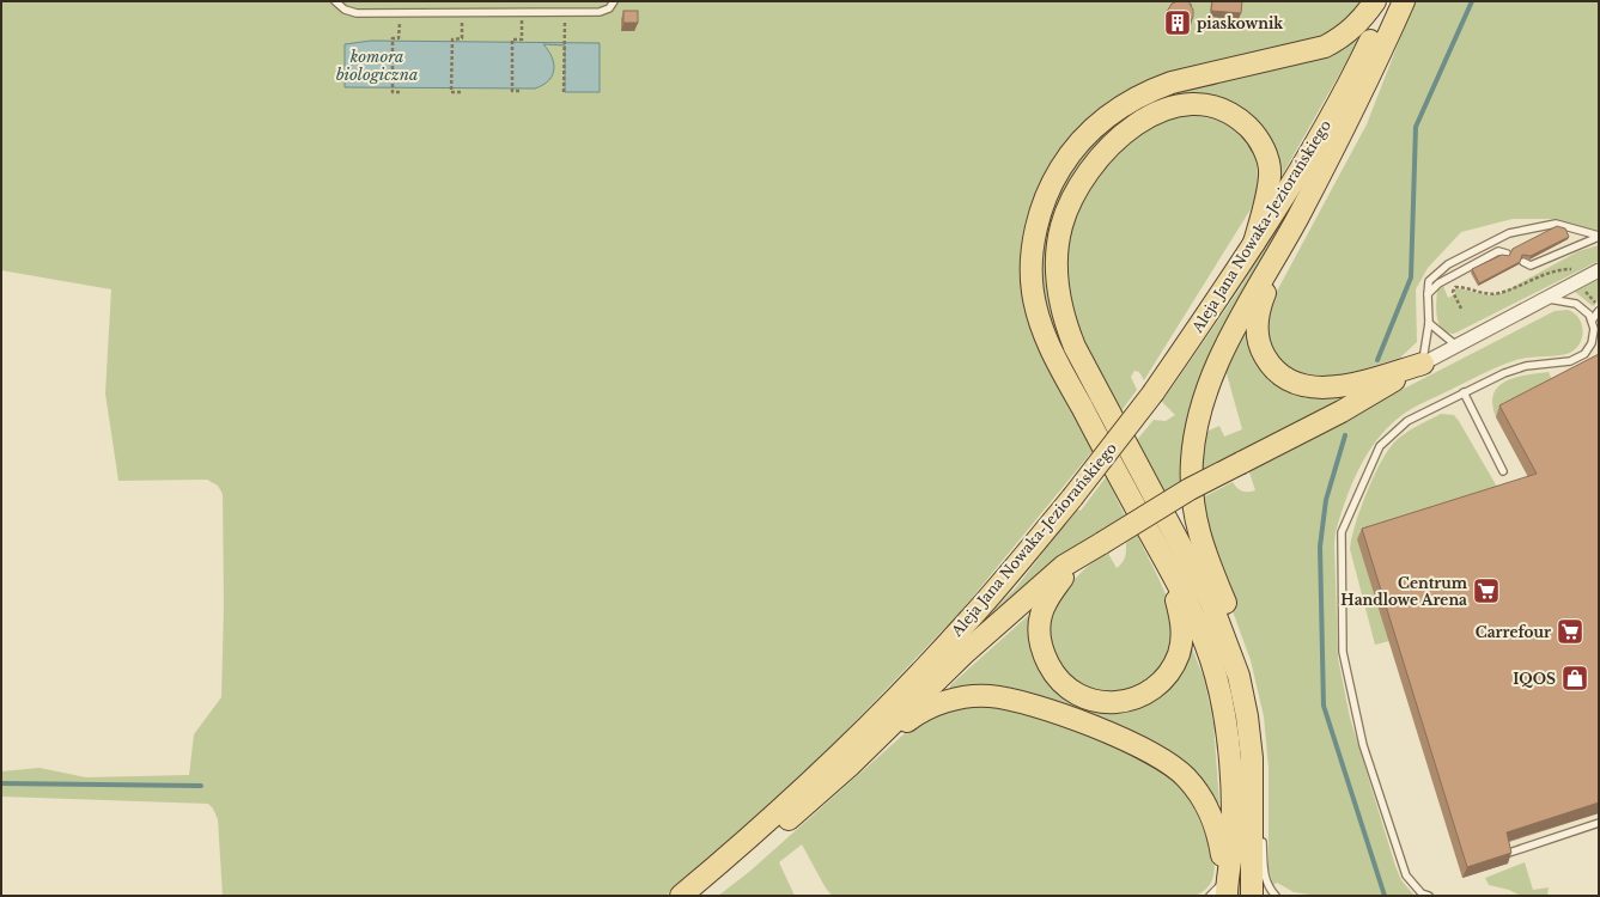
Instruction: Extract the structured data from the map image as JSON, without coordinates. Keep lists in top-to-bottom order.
{
  "streets": {
    "main road": ["Aleja Jana Nowaka-Jeziorańskiego"]
  },
  "water": ["komora biologiczna"],
  "places": {
    "building": ["piaskownik"],
    "supermarket": ["Centrum Handlowe Arena", "Carrefour"],
    "shop": ["IQOS"]
  }
}
